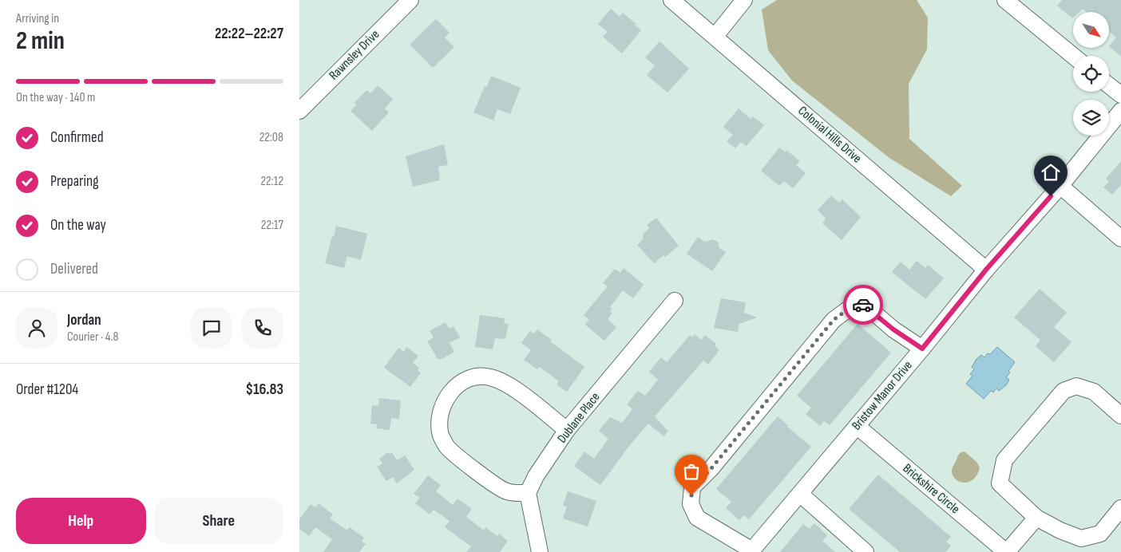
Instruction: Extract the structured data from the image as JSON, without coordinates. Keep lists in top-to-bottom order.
{
  "streets": {
    "street": [
      "Rawnsley Drive",
      "Colonial Hills Drive",
      "Bristow Manor Drive",
      "Dublane Place",
      "Brickshire Circle"
    ]
  },
  "crossings": [
    ["Colonial Hills Drive", "Bristow Manor Drive"],
    ["Bristow Manor Drive", "Brickshire Circle"]
  ],
  "north": "bottom right",
  "page": {
    "heading": ["2 min", "Arriving in", "22:22–22:27"],
    "panel": [
      "Jordan",
      "Courier · 4.8",
      "Order #1204",
      "$16.83"
    ],
    "bar": "On the way · 140 m",
    "list": [
      ["Confirmed", "22:08"],
      ["Preparing", "22:12"],
      ["On the way", "22:17"],
      "Delivered"
    ],
    "buttons": ["Help", "Share"]
  }
}
